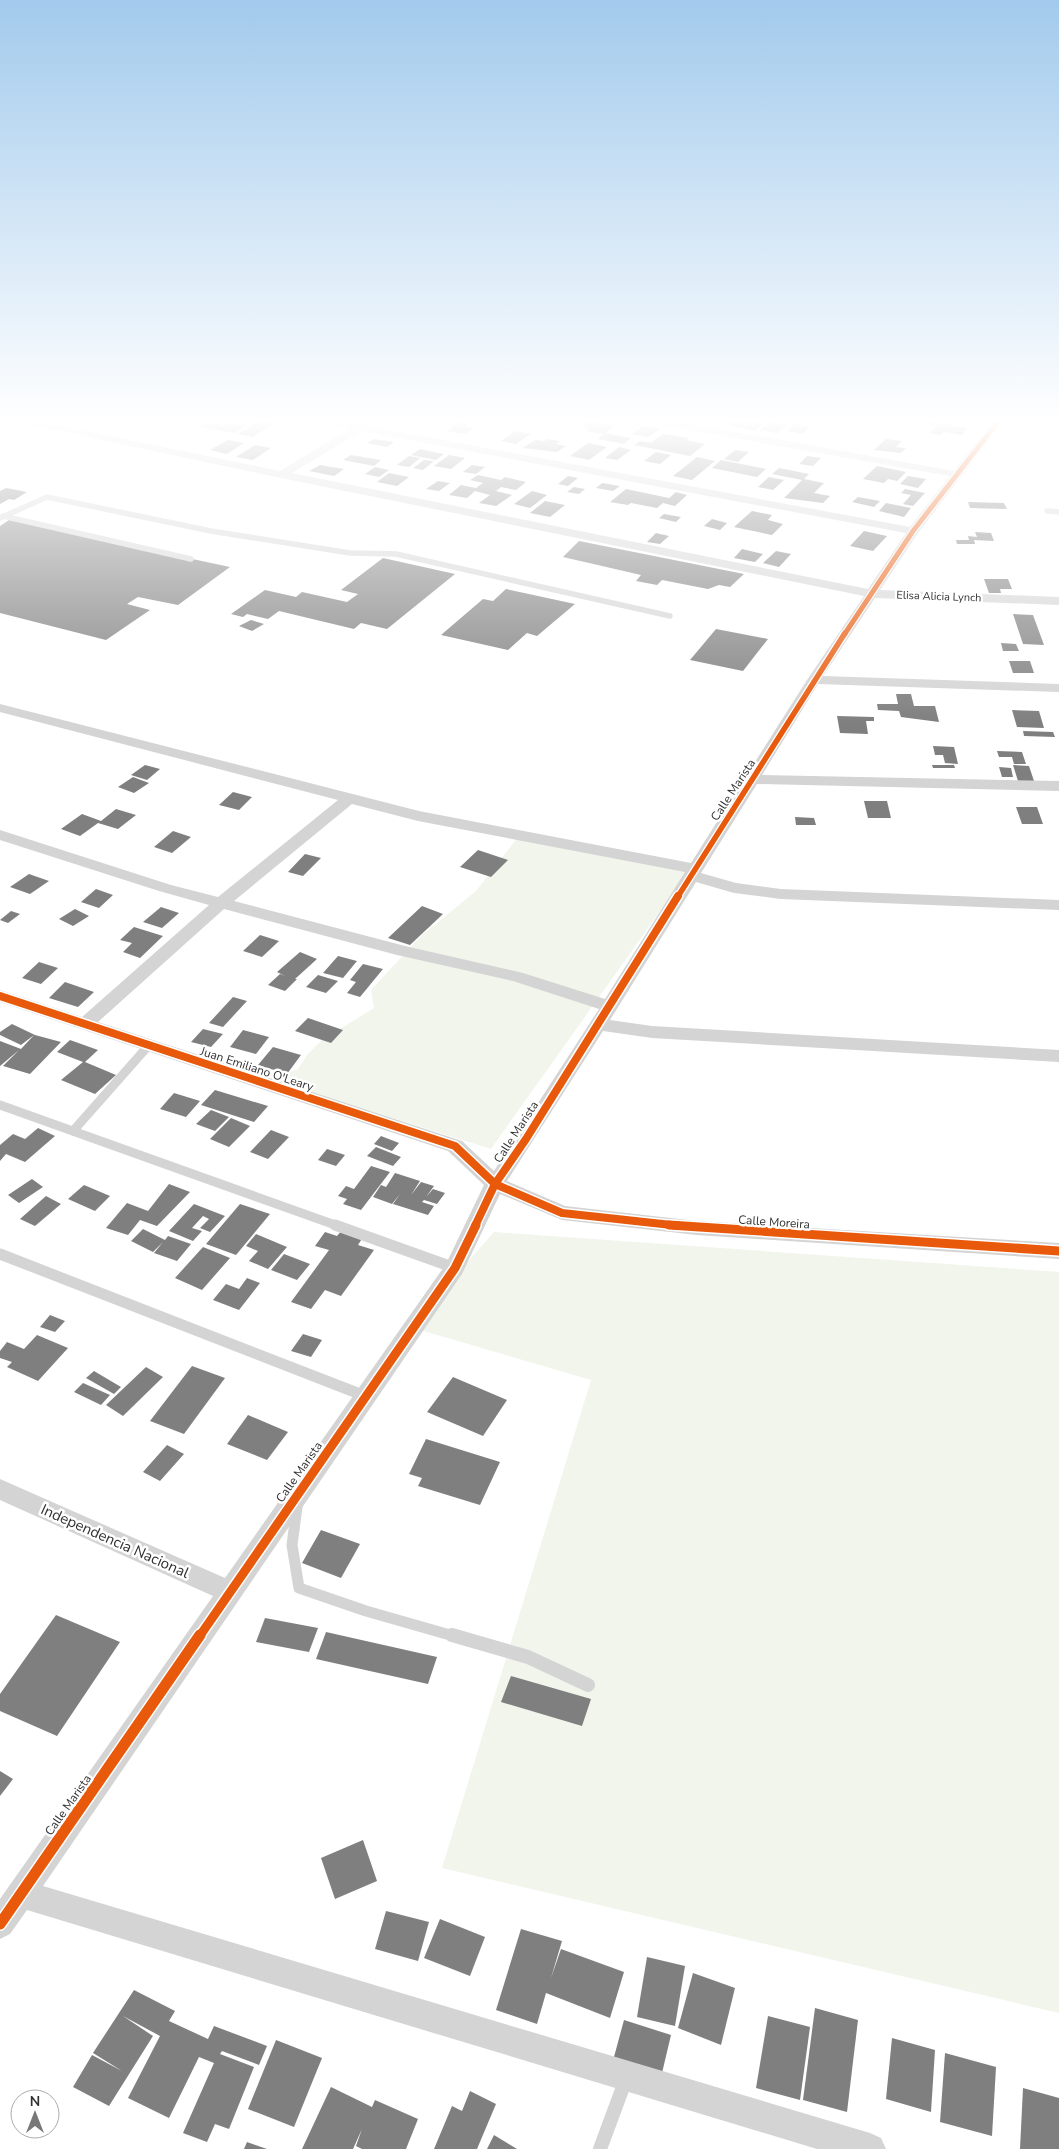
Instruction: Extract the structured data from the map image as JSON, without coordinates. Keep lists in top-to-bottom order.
{
  "streets": {
    "street": [
      "Elisa Alicia Lynch",
      "Calle Marista",
      "Juan Emiliano O'Leary",
      "Calle Moreira",
      "Independencia Nacional"
    ]
  },
  "crossings": [
    ["Elisa Alicia Lynch", "Calle Marista"],
    ["Calle Marista", "Juan Emiliano O'Leary"],
    ["Calle Marista", "Calle Moreira"],
    ["Calle Marista", "Independencia Nacional"],
    ["Juan Emiliano O'Leary", "Calle Moreira"]
  ],
  "north": "top"
}
